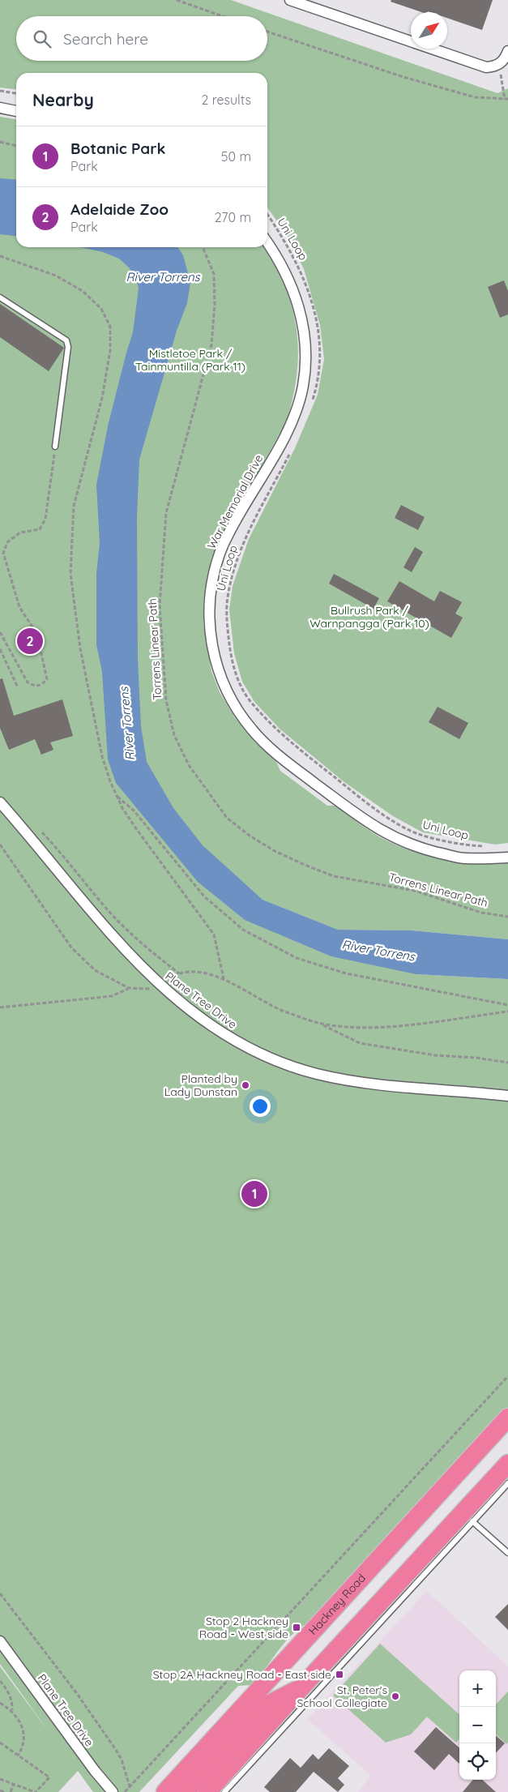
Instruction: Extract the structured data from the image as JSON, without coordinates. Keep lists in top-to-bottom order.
{
  "streets": {
    "highway": ["Hackney Road"],
    "street": ["War Memorial Drive", "Plane Tree Drive"],
    "path": ["Uni Loop", "Torrens Linear Path"]
  },
  "water": ["River Torrens"],
  "parks": ["Mistletoe Park / Tainmuntilla (Park 11)", "Bullrush Park / Warnpangga (Park 10)"],
  "places": {
    "other": ["Planted by Lady Dunstan", "St. Peter's School Collegiate"],
    "transit": ["Stop 2 Hackney Road - West side", "Stop 2A Hackney Road - East side"]
  },
  "north": "top right",
  "page": {
    "search": "Search here",
    "heading": ["Nearby", "2 results"],
    "list": [
      {
        "mark": "1",
        "name": "Botanic Park",
        "note": "Park",
        "value": "50 m"
      },
      {
        "mark": "2",
        "name": "Adelaide Zoo",
        "note": "Park",
        "value": "270 m"
      }
    ],
    "pins": ["2", "1"],
    "map_buttons": ["+", "−"]
  }
}
